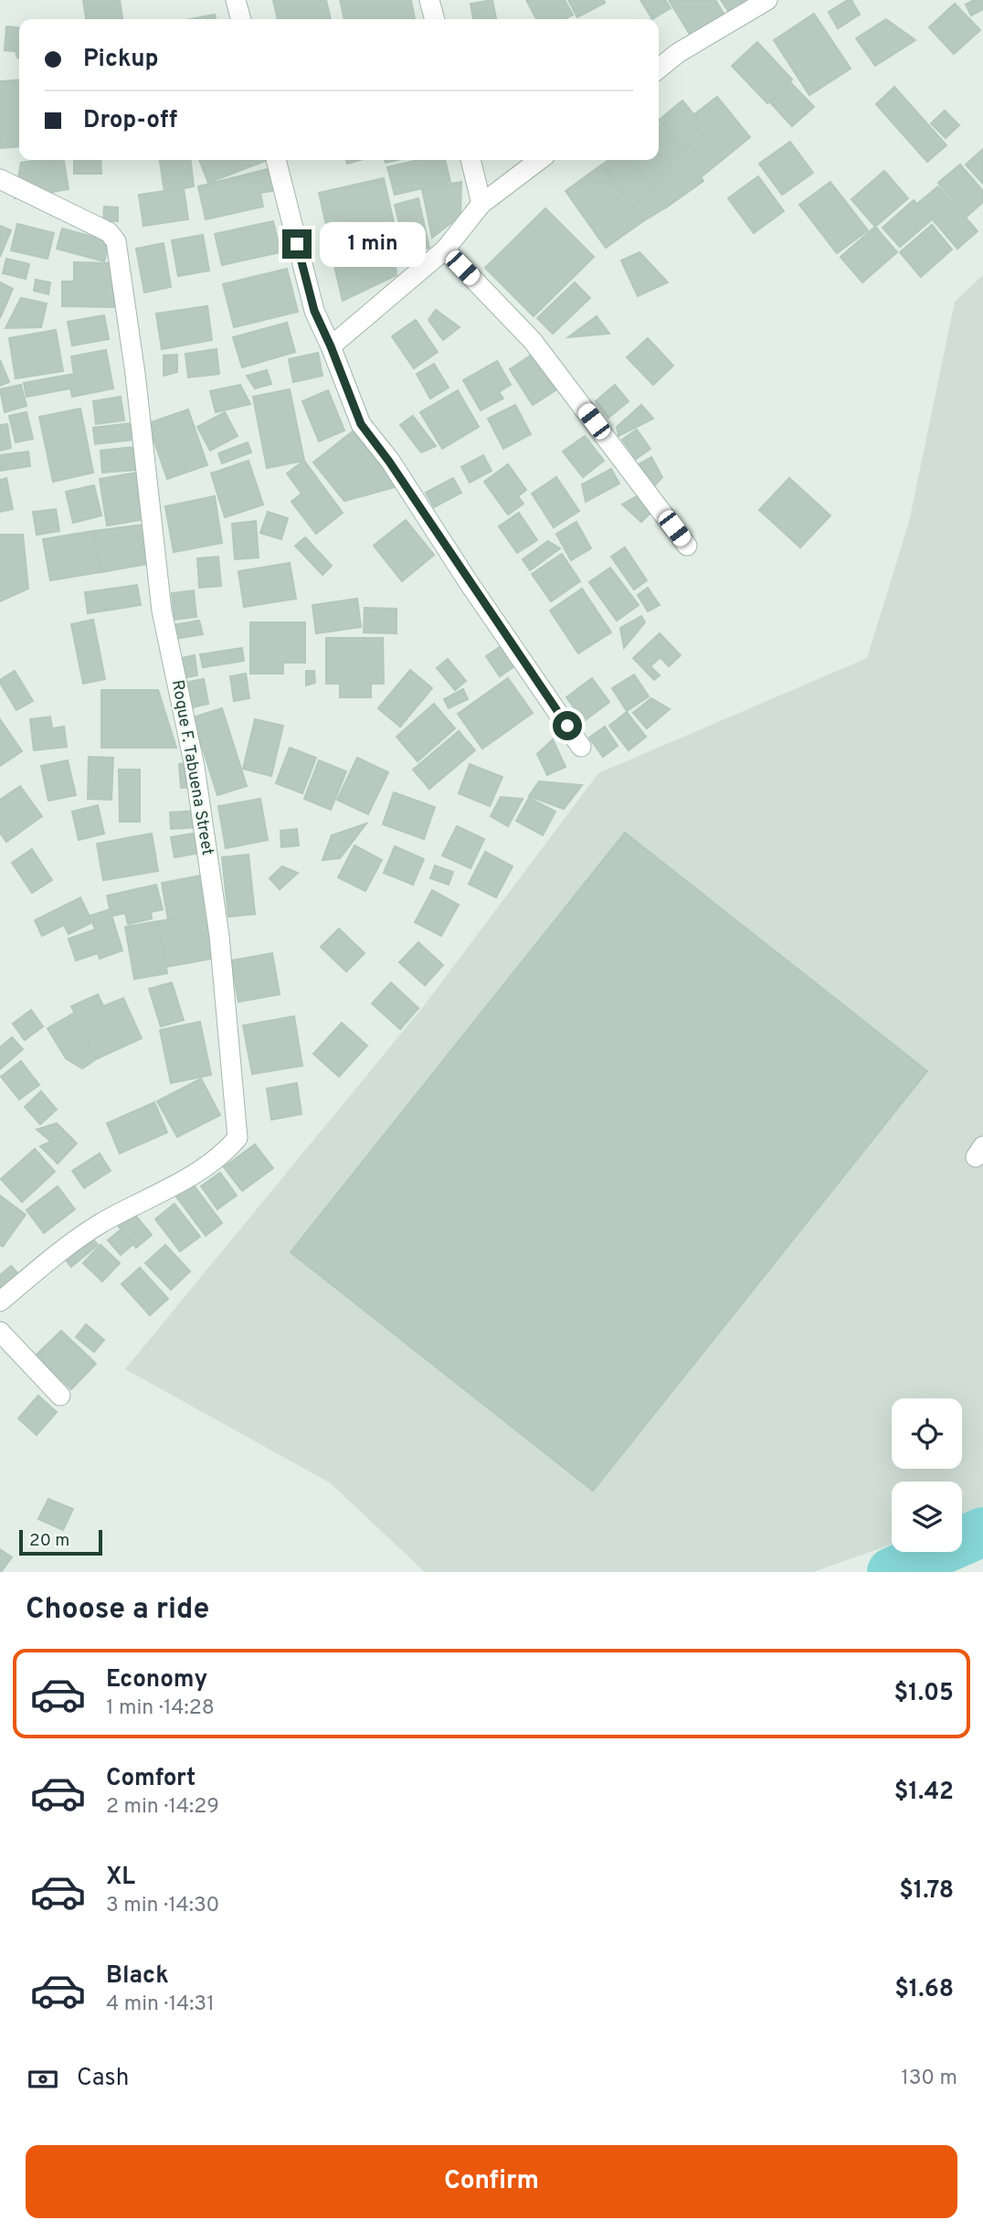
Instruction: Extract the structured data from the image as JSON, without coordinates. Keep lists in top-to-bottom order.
{
  "streets": {
    "street": ["Roque F. Tabuena Street"]
  },
  "scale_bar": "20 m",
  "page": {
    "banner": ["Pickup", "Drop-off"],
    "bubble": "1 min",
    "scale": "20 m",
    "heading": "Choose a ride",
    "list": [
      {
        "name": "Economy",
        "note": "1 min · 14:28",
        "value": "$1.05"
      },
      {
        "name": "Comfort",
        "note": "2 min · 14:29",
        "value": "$1.42"
      },
      {
        "name": "XL",
        "note": "3 min · 14:30",
        "value": "$1.78"
      },
      {
        "name": "Black",
        "note": "4 min · 14:31",
        "value": "$1.68"
      }
    ],
    "pay": ["Cash", "130 m"],
    "buttons": "Confirm"
  }
}
